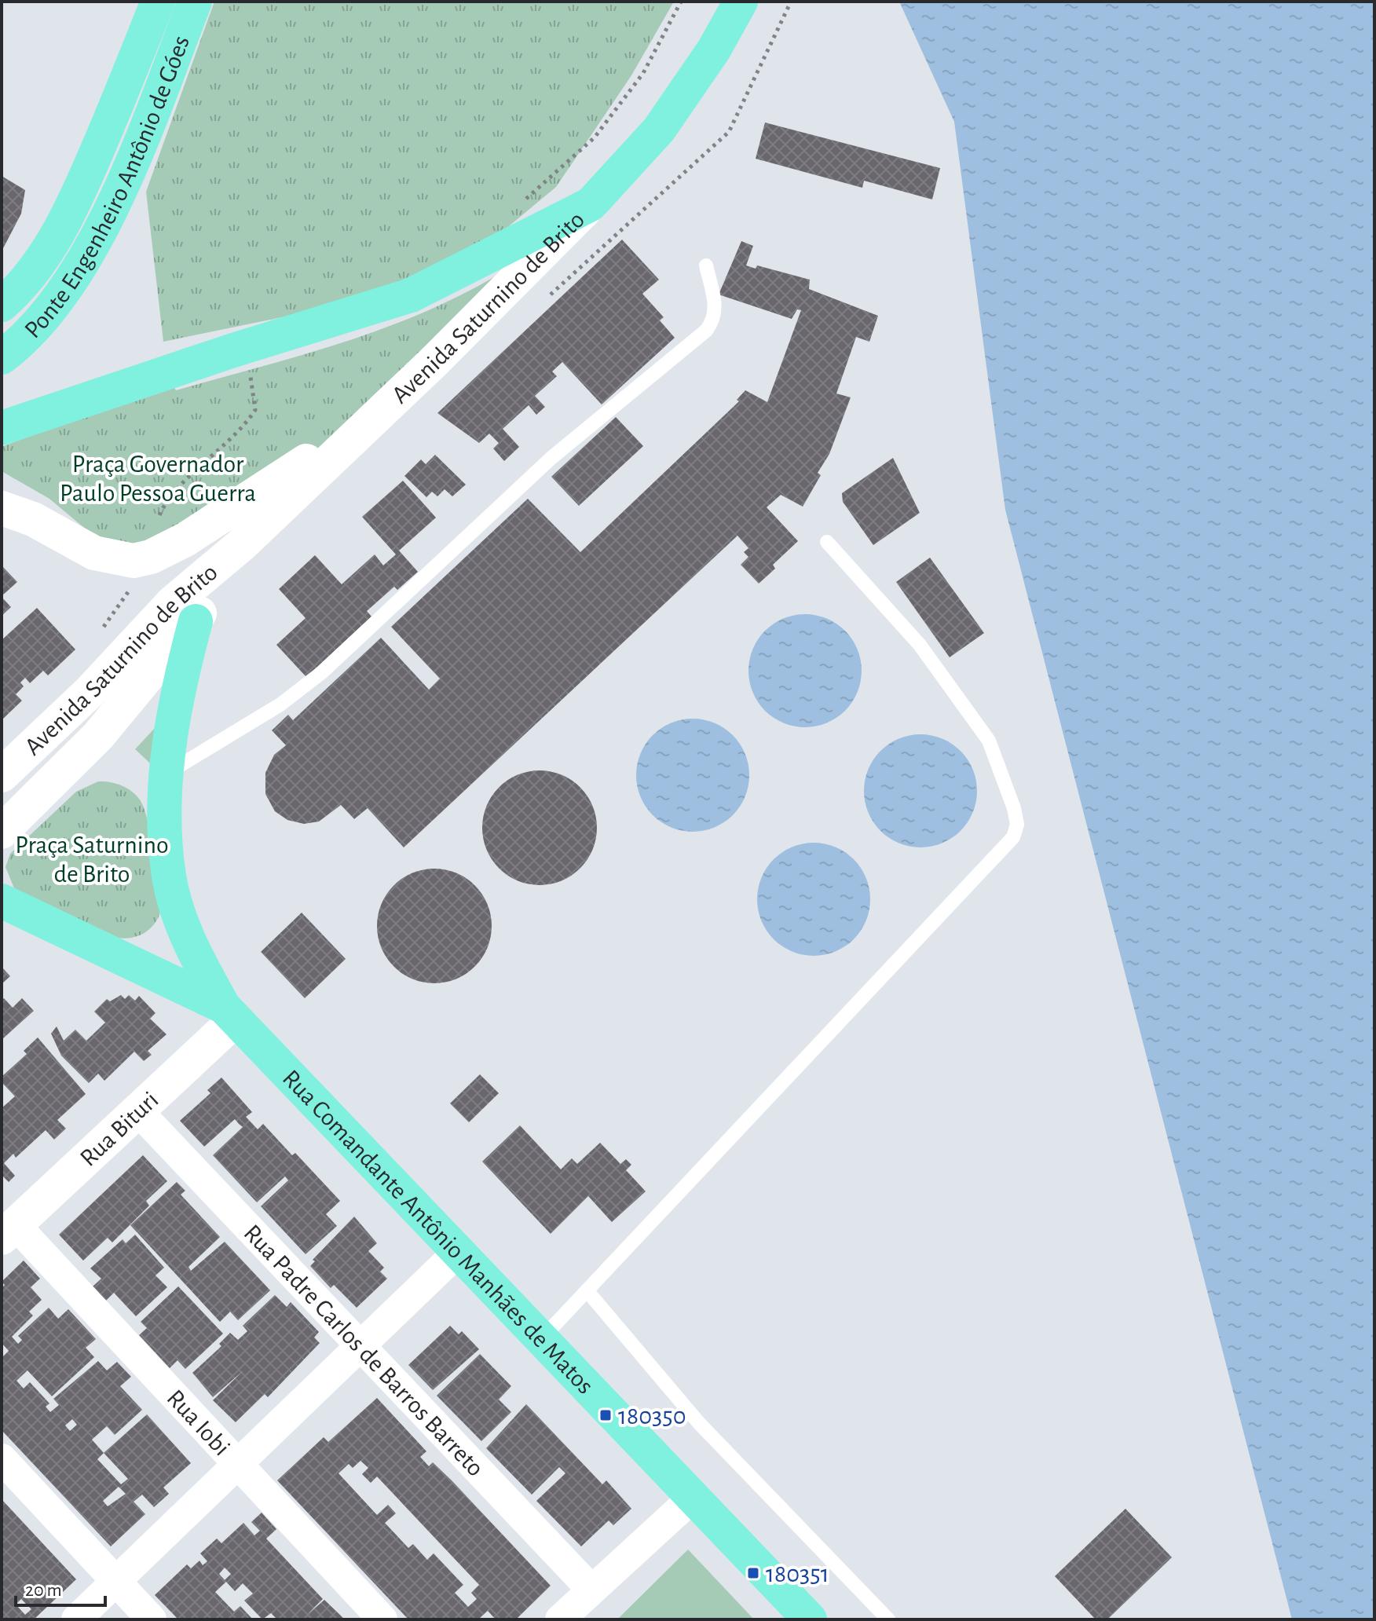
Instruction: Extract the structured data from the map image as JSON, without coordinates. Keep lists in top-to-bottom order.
{
  "streets": {
    "main road": [
      "Ponte Engenheiro Antônio de Góes",
      "Avenida Saturnino de Brito",
      "Rua Bituri",
      "Rua Comandante Antônio Manhães de Matos"
    ],
    "street": ["Rua Padre Carlos de Barros Barreto", "Rua Iobi"]
  },
  "crossings": [
    ["Avenida Saturnino de Brito", "Rua Comandante Antônio Manhães de Matos"],
    ["Rua Bituri", "Rua Comandante Antônio Manhães de Matos"],
    ["Rua Bituri", "Rua Padre Carlos de Barros Barreto"],
    ["Rua Bituri", "Rua Iobi"]
  ],
  "parks": ["Praça Governador Paulo Pessoa Guerra", "Praça Saturnino de Brito"],
  "places": {
    "transit": ["180350", "180351"]
  },
  "scale_bar": "20 m"
}
